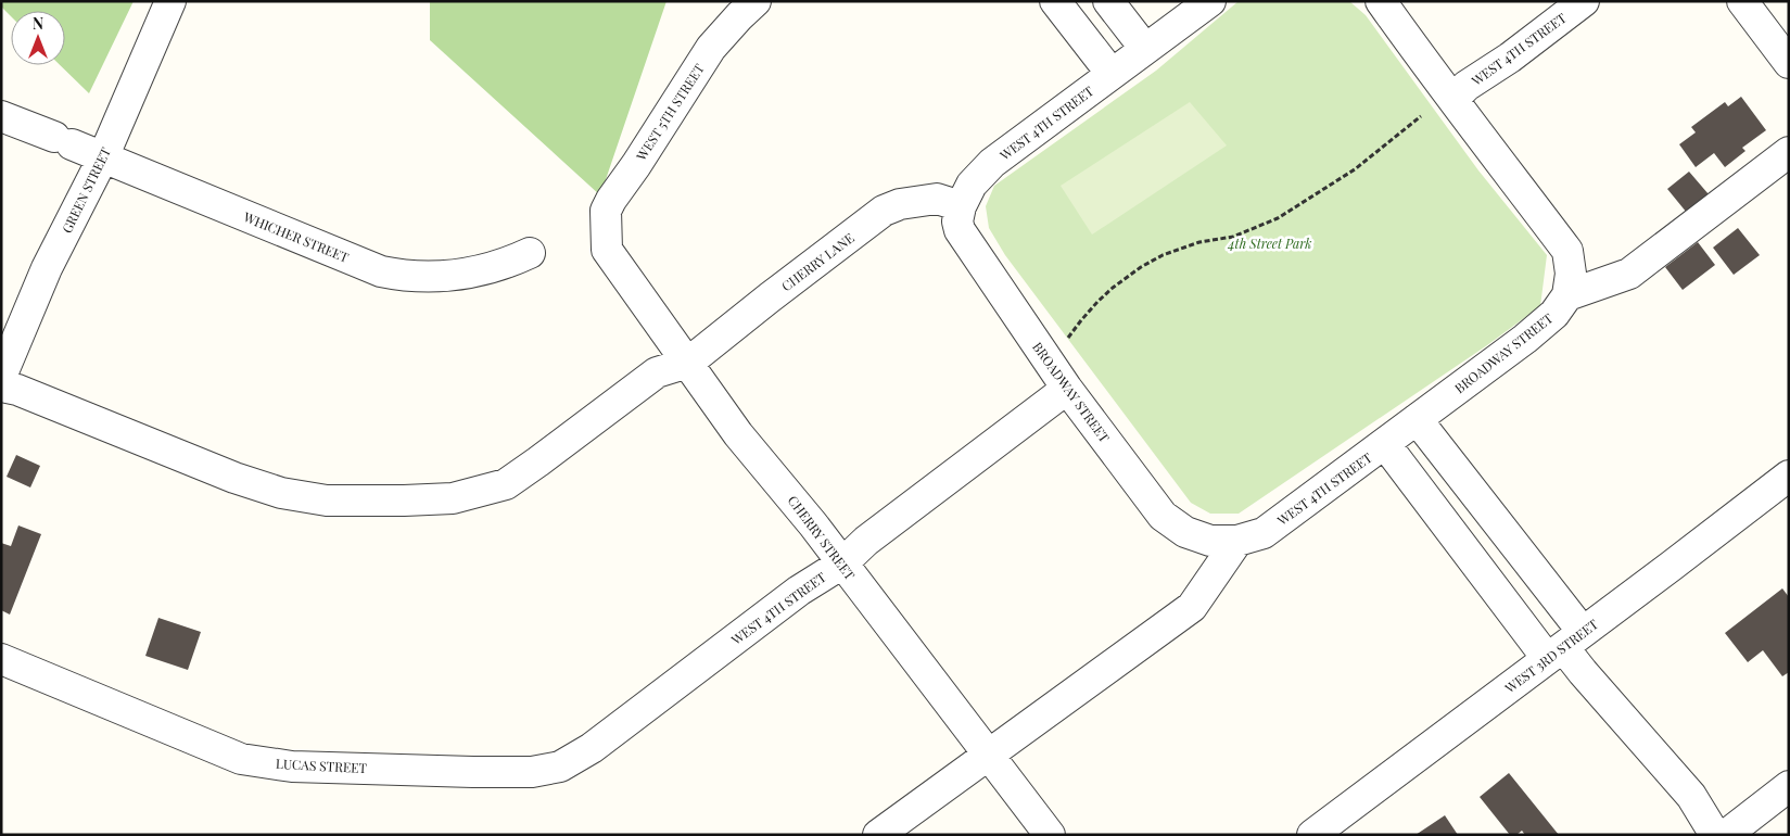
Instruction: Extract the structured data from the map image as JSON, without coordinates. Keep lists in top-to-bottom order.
{
  "streets": {
    "street": [
      "WEST 4TH STREET",
      "WEST 5TH STREET",
      "GREEN STREET",
      "WHICHER STREET",
      "CHERRY LANE",
      "BROADWAY STREET",
      "CHERRY STREET",
      "WEST 3RD STREET",
      "LUCAS STREET"
    ]
  },
  "crossings": [
    ["WEST 4TH STREET", "CHERRY LANE"],
    ["WEST 4TH STREET", "BROADWAY STREET"],
    ["WEST 4TH STREET", "CHERRY STREET"],
    ["WEST 4TH STREET", "LUCAS STREET"],
    ["WEST 5TH STREET", "CHERRY STREET"],
    ["GREEN STREET", "WHICHER STREET"],
    ["CHERRY LANE", "BROADWAY STREET"],
    ["CHERRY LANE", "CHERRY STREET"]
  ],
  "parks": ["4th Street Park"],
  "north": "top"
}
